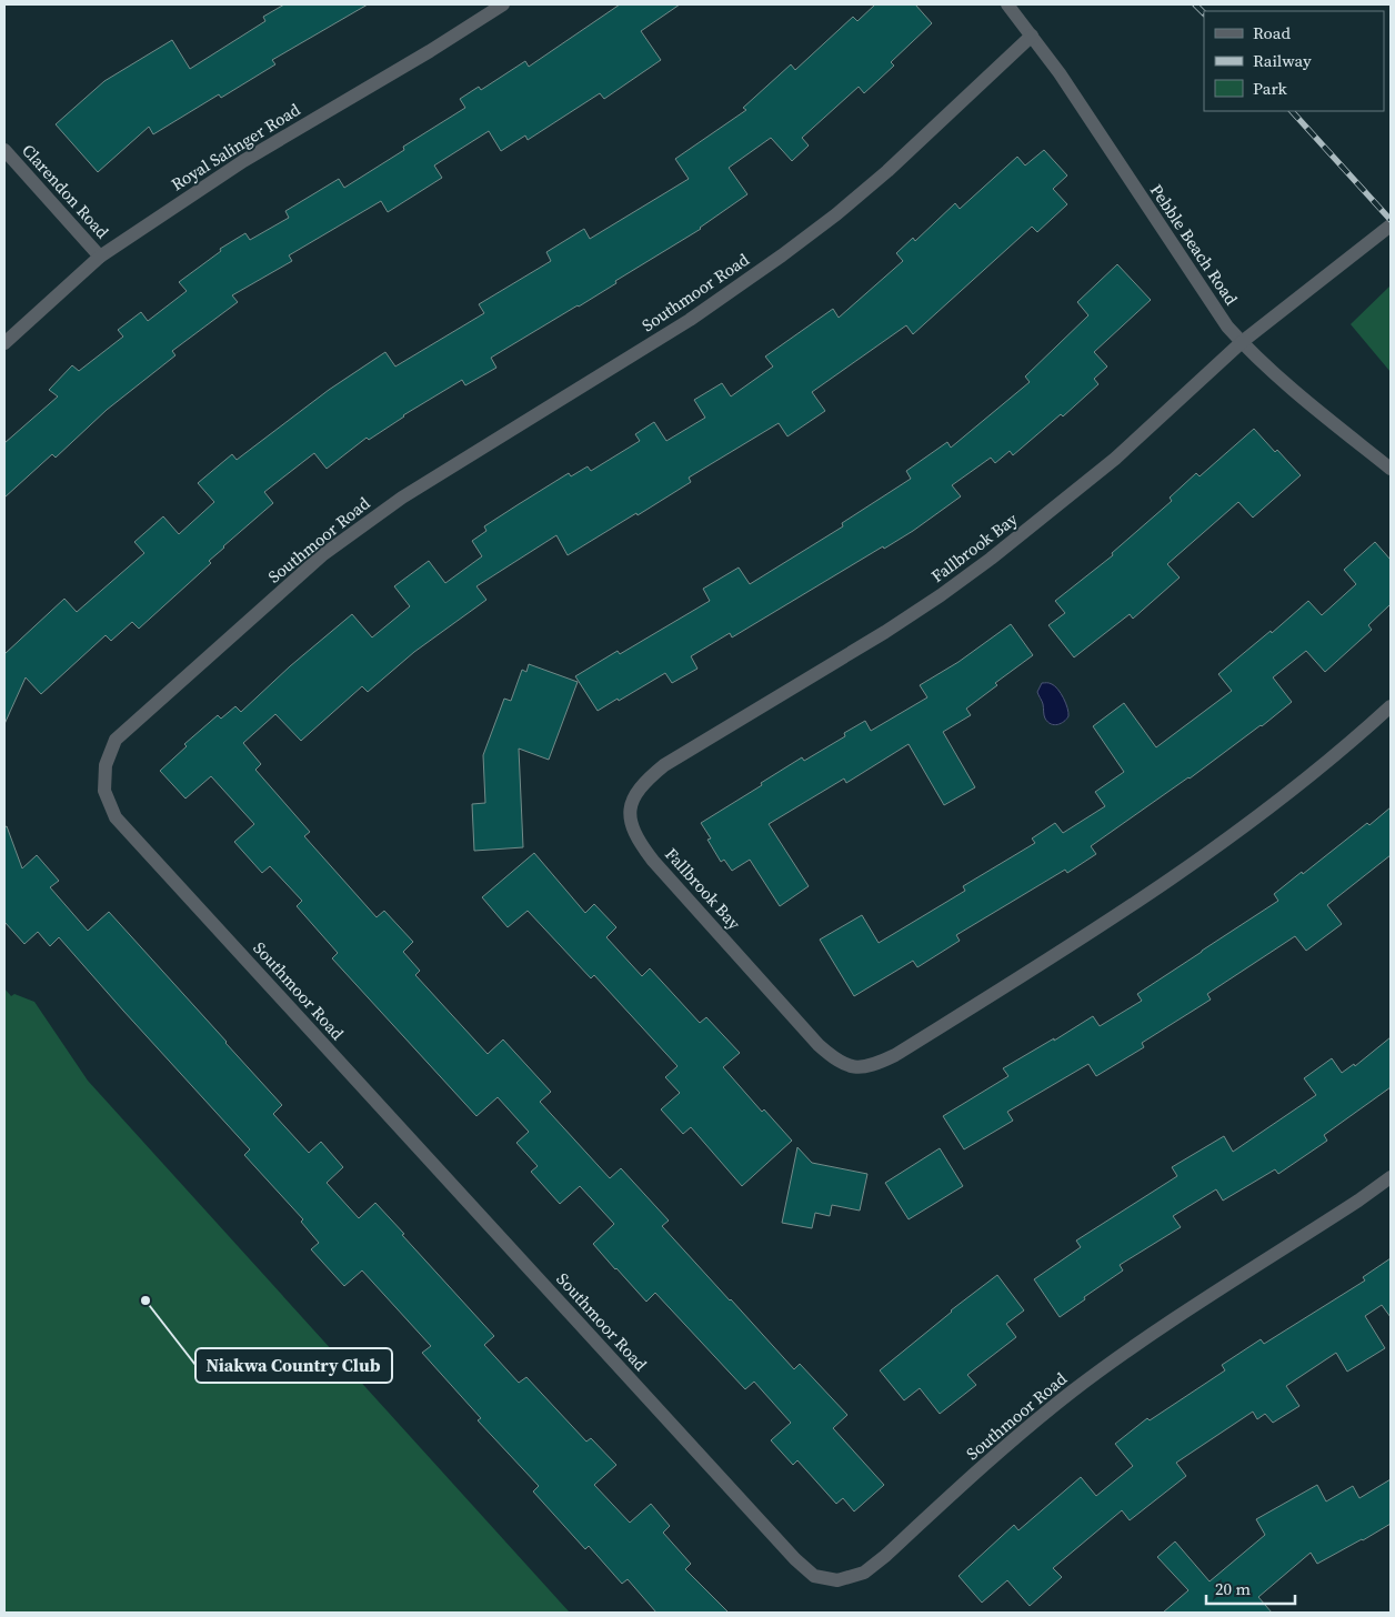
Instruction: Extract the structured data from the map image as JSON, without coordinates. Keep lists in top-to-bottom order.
{
  "streets": {
    "street": [
      "Royal Salinger Road",
      "Clarendon Road",
      "Pebble Beach Road",
      "Southmoor Road",
      "Fallbrook Bay"
    ]
  },
  "crossings": [
    ["Royal Salinger Road", "Clarendon Road"],
    ["Pebble Beach Road", "Southmoor Road"],
    ["Pebble Beach Road", "Fallbrook Bay"]
  ],
  "places": ["Niakwa Country Club"],
  "legend": ["Road", "Railway", "Park"],
  "scale_bar": "20 m"
}
